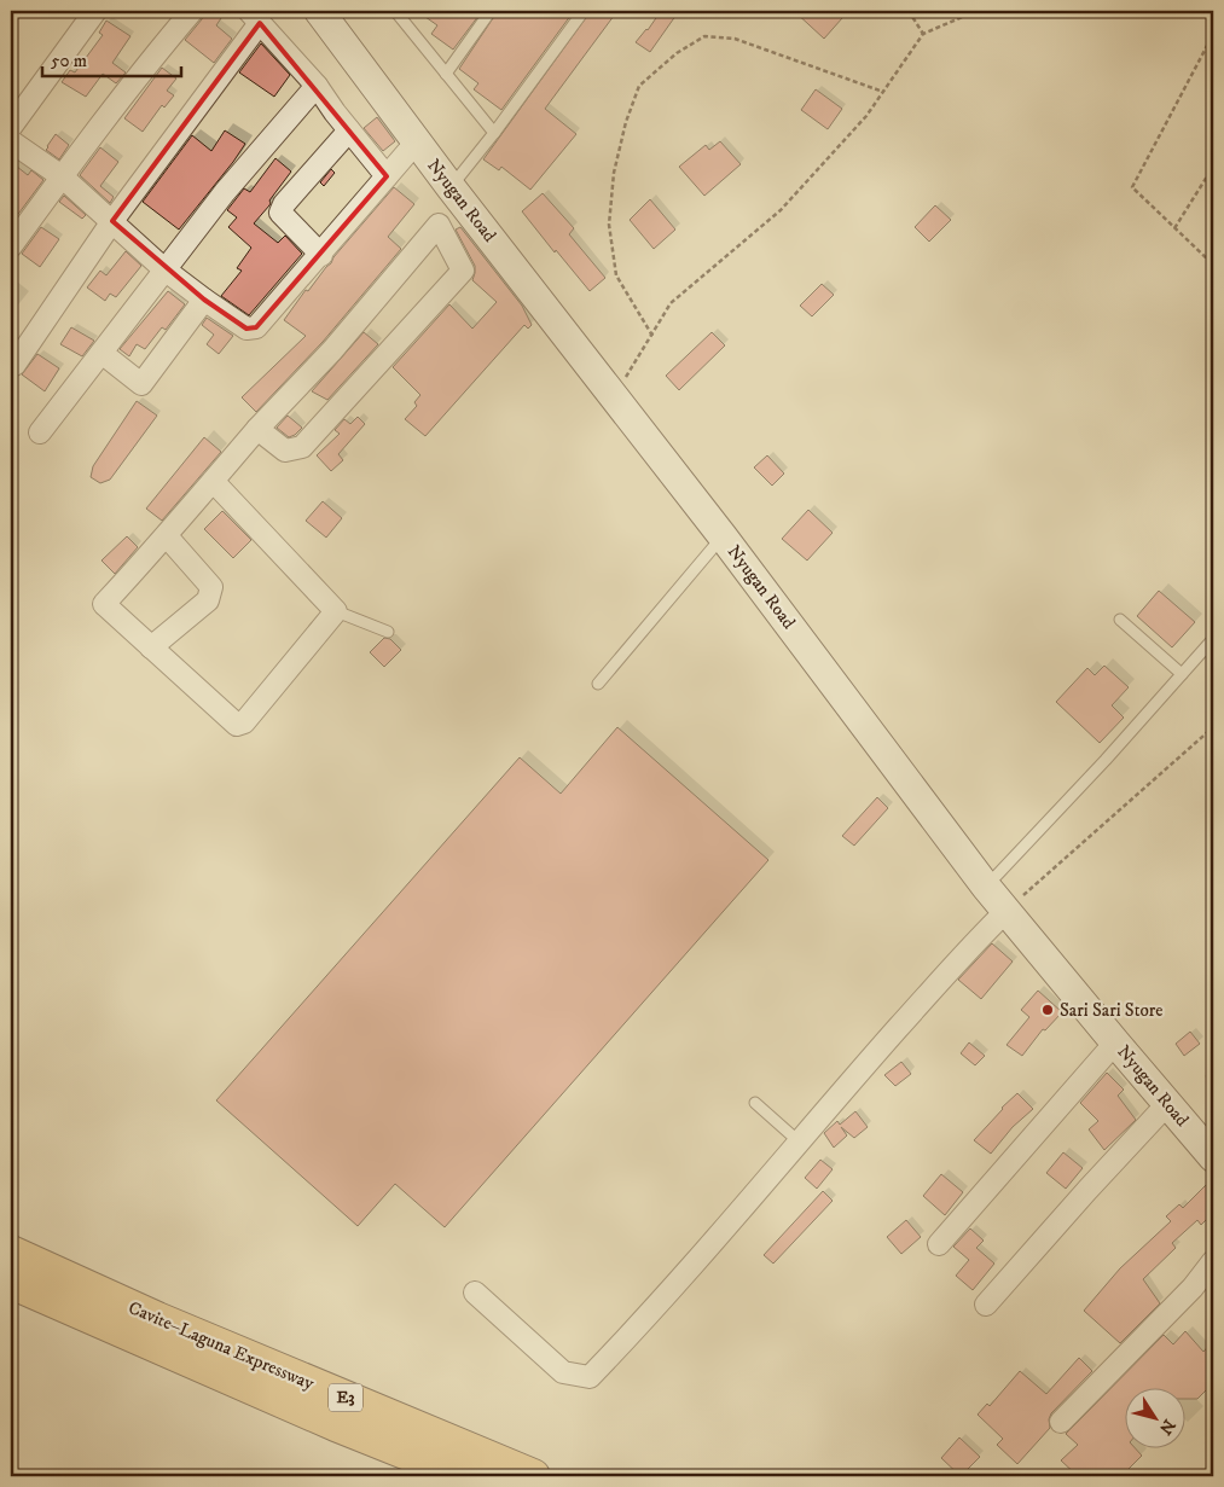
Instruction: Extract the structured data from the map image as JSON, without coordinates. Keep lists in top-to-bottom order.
{
  "streets": {
    "highway": ["Cavite–Laguna Expressway", "E3"],
    "main road": ["Nyugan Road"]
  },
  "places": ["Sari Sari Store"],
  "scale_bar": "50 m",
  "north": "bottom right"
}
